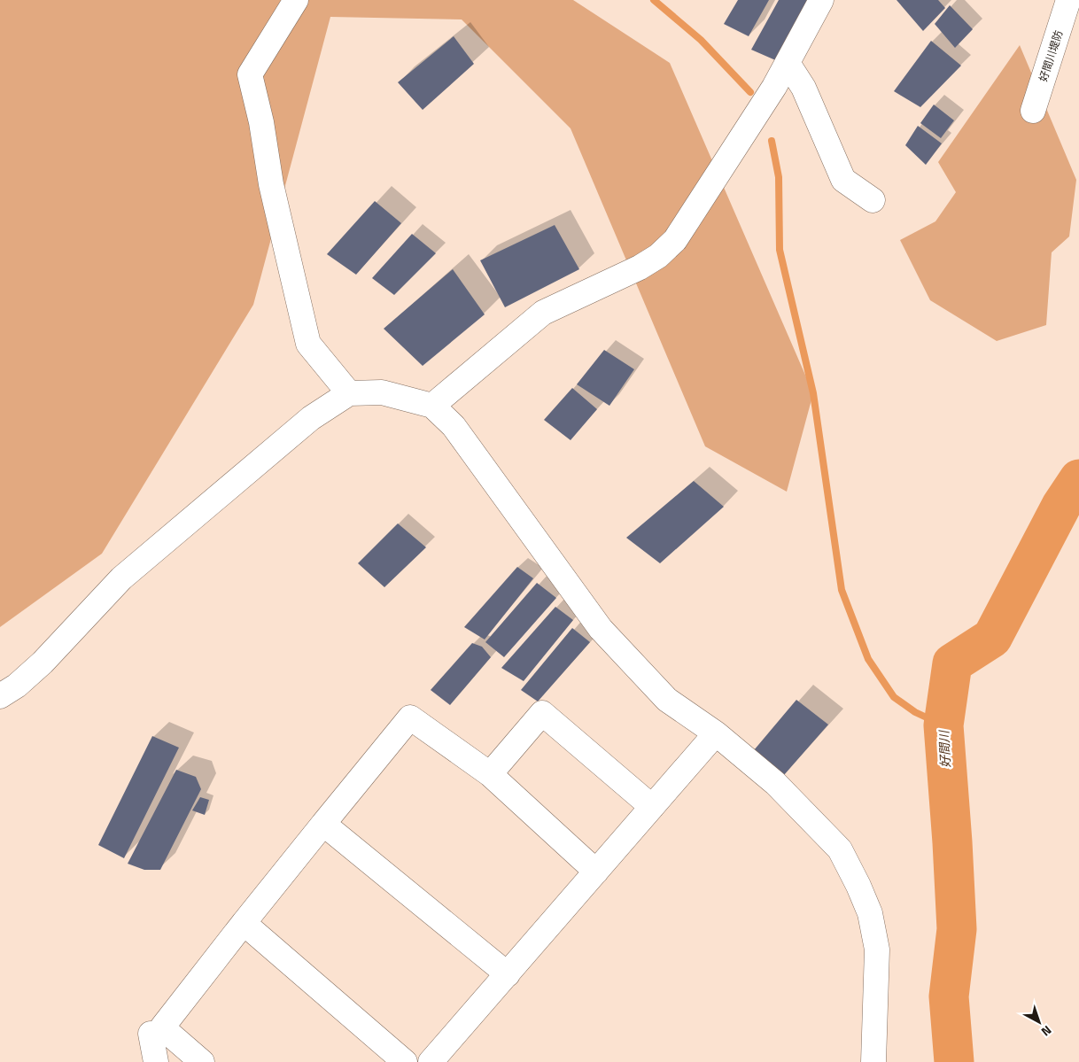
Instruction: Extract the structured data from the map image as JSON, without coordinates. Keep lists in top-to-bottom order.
{
  "streets": {
    "street": ["好間川堤防"]
  },
  "water": ["好間川"],
  "north": "bottom right"
}
